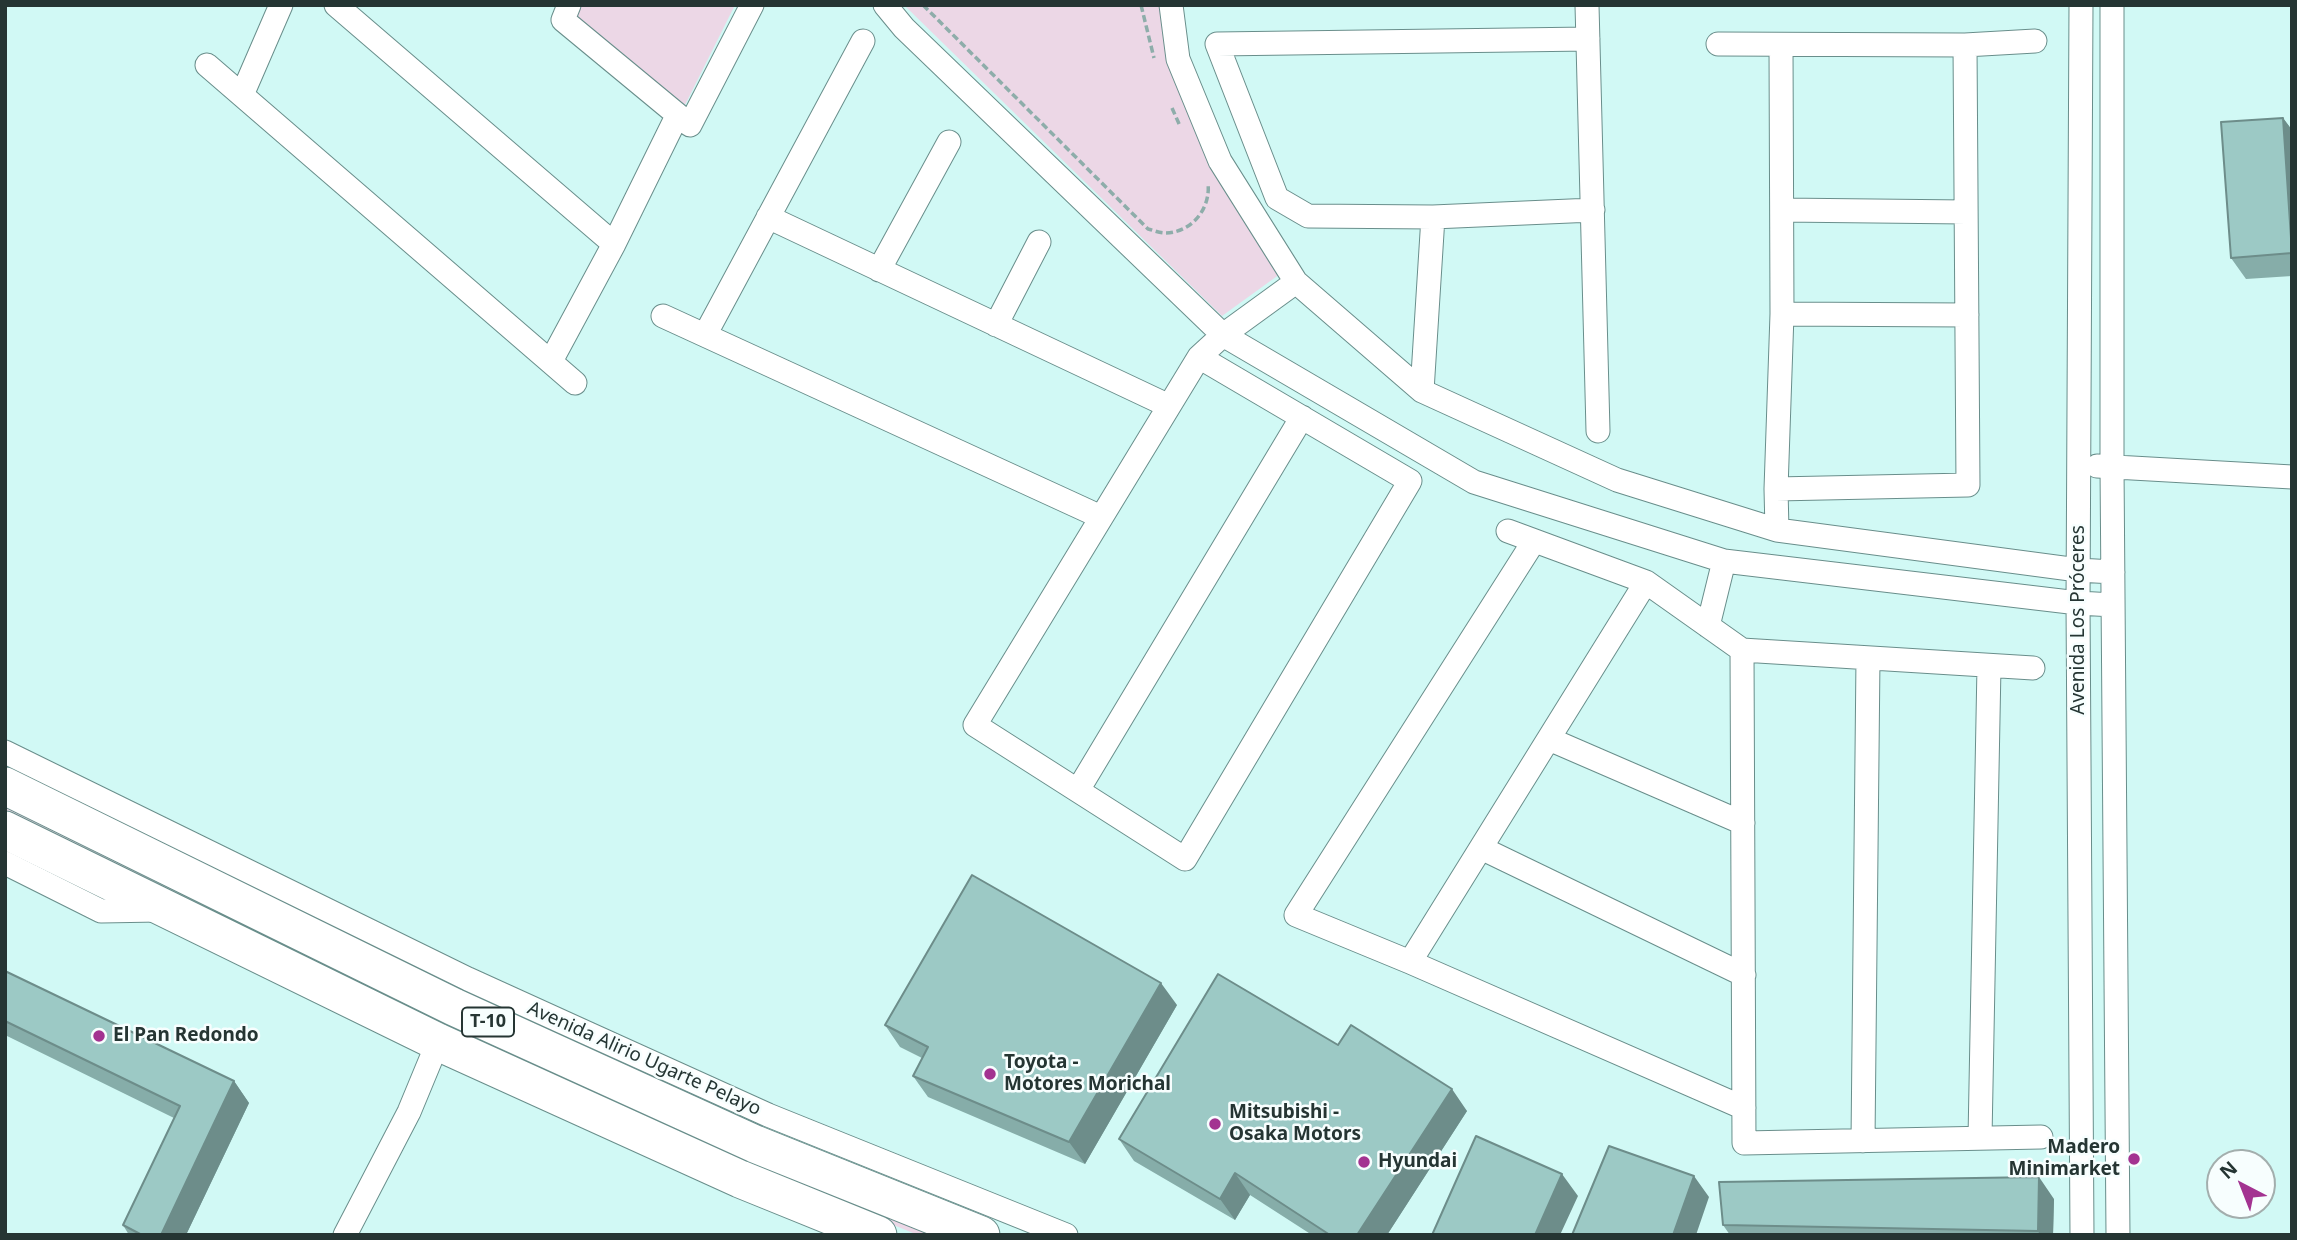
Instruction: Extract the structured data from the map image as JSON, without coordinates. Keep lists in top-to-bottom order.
{
  "streets": {
    "highway": ["T-10", "Avenida Alirio Ugarte Pelayo"],
    "street": ["Avenida Los Próceres"]
  },
  "places": [
    "El Pan Redondo",
    "Toyota - Motores Morichal",
    "Mitsubishi - Osaka Motors",
    "Madero Minimarket",
    "Hyundai"
  ],
  "north": "top left"
}
